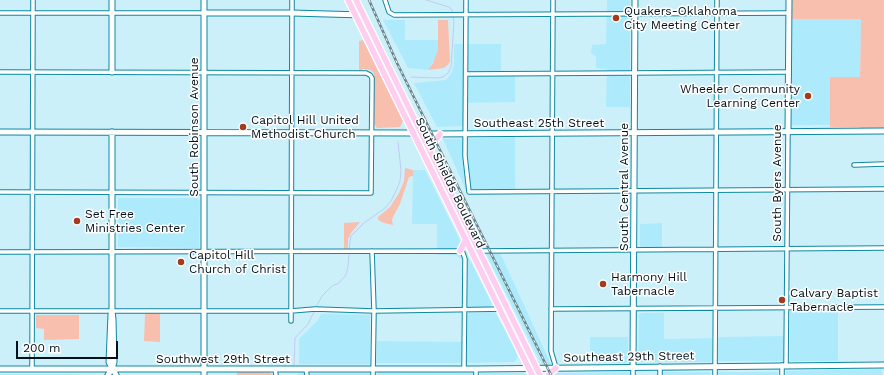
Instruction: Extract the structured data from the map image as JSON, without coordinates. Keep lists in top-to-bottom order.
{
  "streets": {
    "main road": [
      "Southeast 25th Street",
      "South Robinson Avenue",
      "South Shields Boulevard",
      "South Byers Avenue",
      "South Central Avenue",
      "Southeast 29th Street",
      "Southwest 29th Street"
    ]
  },
  "crossings": [
    ["Southeast 25th Street", "South Robinson Avenue"],
    ["Southeast 25th Street", "South Shields Boulevard"],
    ["Southeast 25th Street", "South Byers Avenue"],
    ["Southeast 25th Street", "South Central Avenue"],
    ["South Robinson Avenue", "Southwest 29th Street"],
    ["South Shields Boulevard", "Southeast 29th Street"],
    ["South Byers Avenue", "Southeast 29th Street"],
    ["South Central Avenue", "Southeast 29th Street"],
    ["Southeast 29th Street", "Southwest 29th Street"]
  ],
  "places": [
    "Quakers-Oklahoma City Meeting Center",
    "Wheeler Community Learning Center",
    "Capitol Hill United Methodist Church",
    "Set Free Ministries Center",
    "Capitol Hill Church of Christ",
    "Harmony Hill Tabernacle",
    "Calvary Baptist Tabernacle"
  ],
  "scale_bar": "200 m"
}
